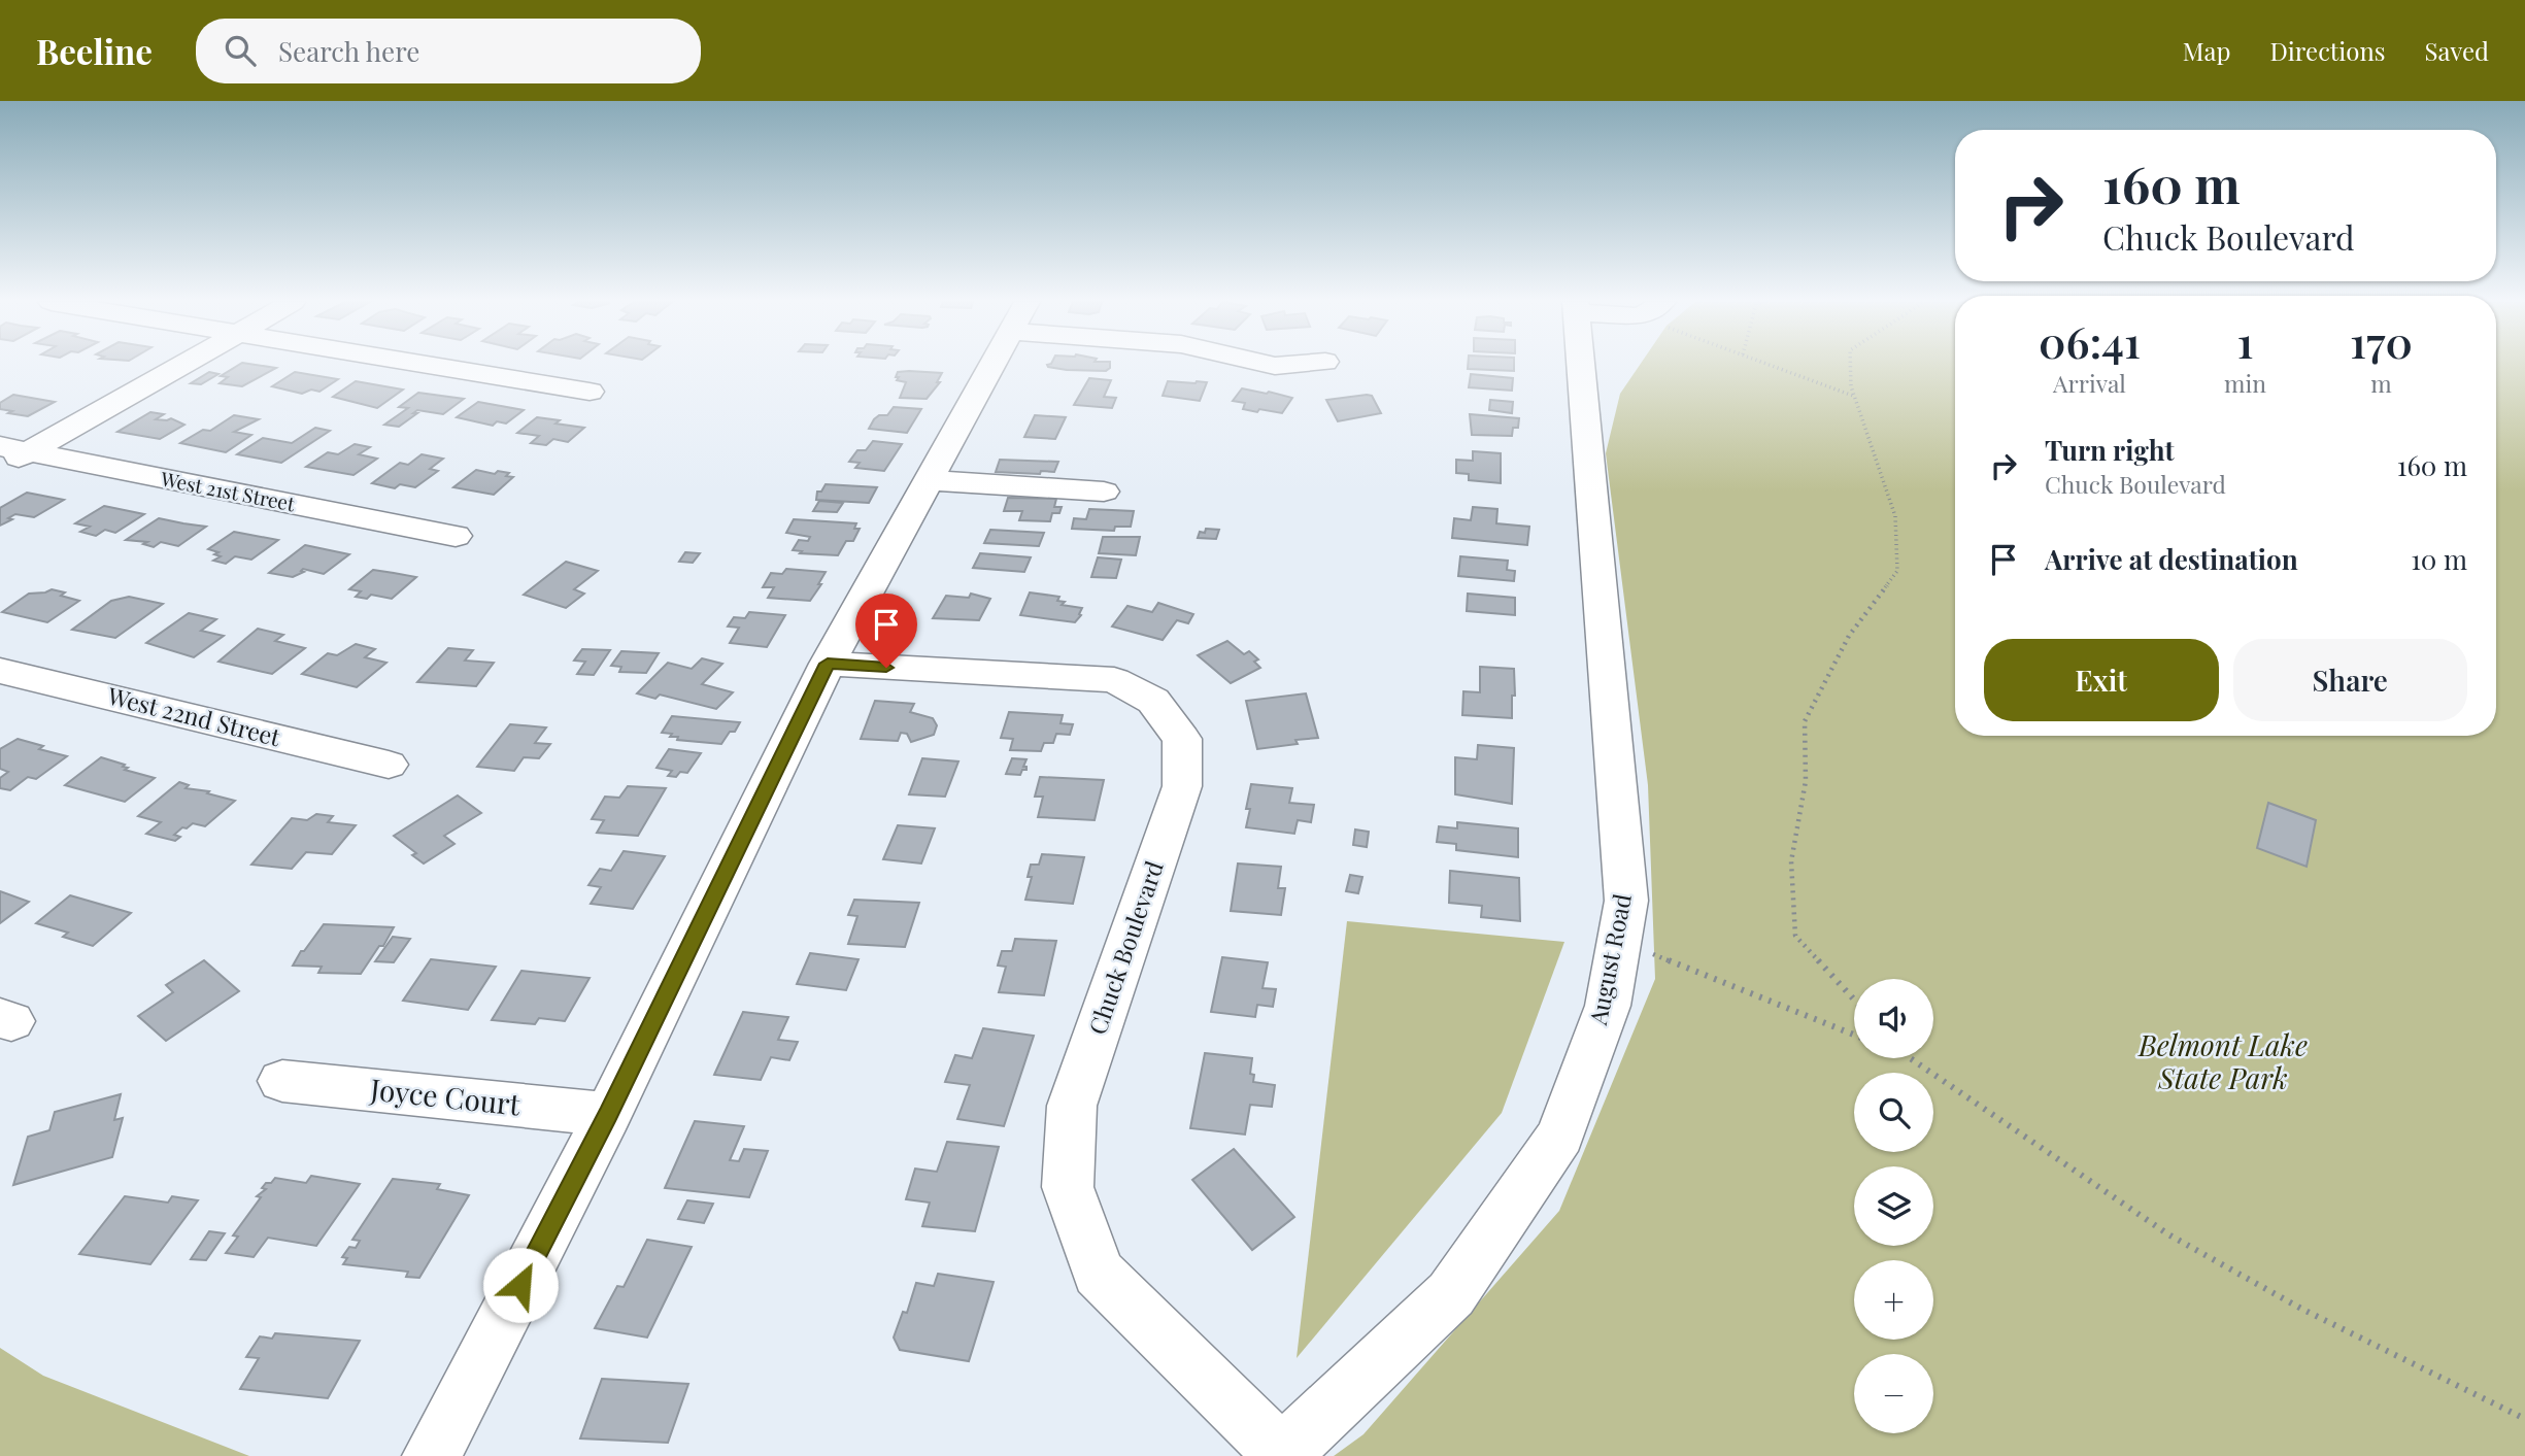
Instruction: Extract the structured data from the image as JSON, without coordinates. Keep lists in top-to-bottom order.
{
  "streets": {
    "street": [
      "West 21st Street",
      "West 22nd Street",
      "Chuck Boulevard",
      "August Road",
      "Joyce Court"
    ]
  },
  "crossings": [
    ["Chuck Boulevard", "August Road"]
  ],
  "parks": ["Belmont Lake State Park"],
  "page": {
    "header": "Beeline",
    "search": "Search here",
    "nav": ["Map", "Directions", "Saved"],
    "turn": ["160 m", "Chuck Boulevard"],
    "eta": [
      "06:41",
      "Arrival",
      "1",
      "min",
      "170",
      "m"
    ],
    "list": [
      {
        "name": "Turn right",
        "note": "Chuck Boulevard",
        "value": "160 m"
      },
      {
        "name": "Arrive at destination",
        "value": "10 m"
      }
    ],
    "buttons": ["Exit", "Share"],
    "map_buttons": ["+", "−"]
  }
}
